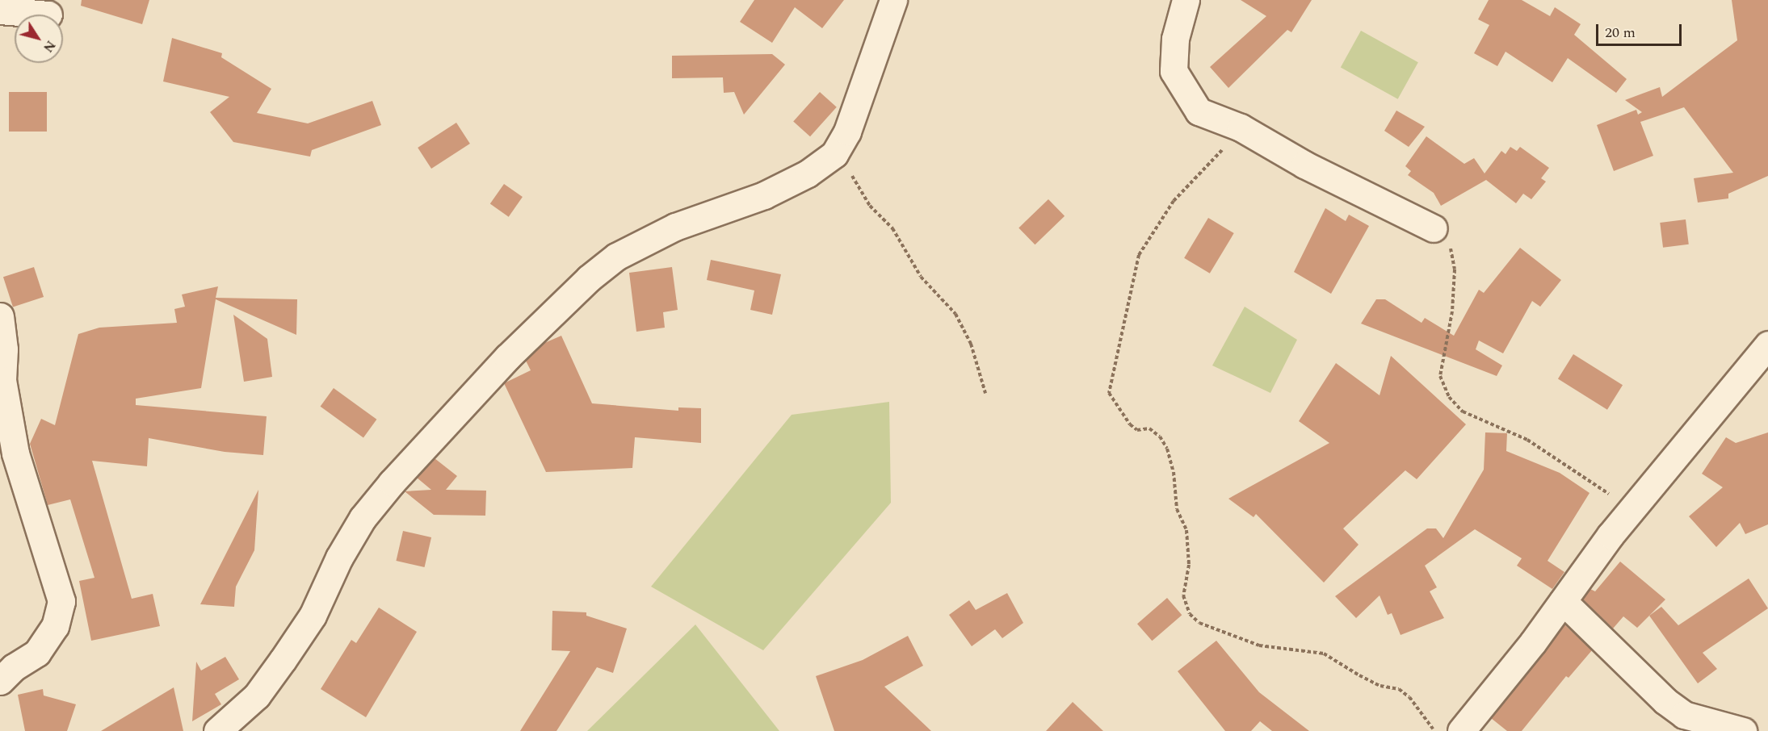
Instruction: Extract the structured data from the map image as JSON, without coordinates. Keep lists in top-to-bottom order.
{
  "scale_bar": "20 m",
  "north": "bottom right"
}
